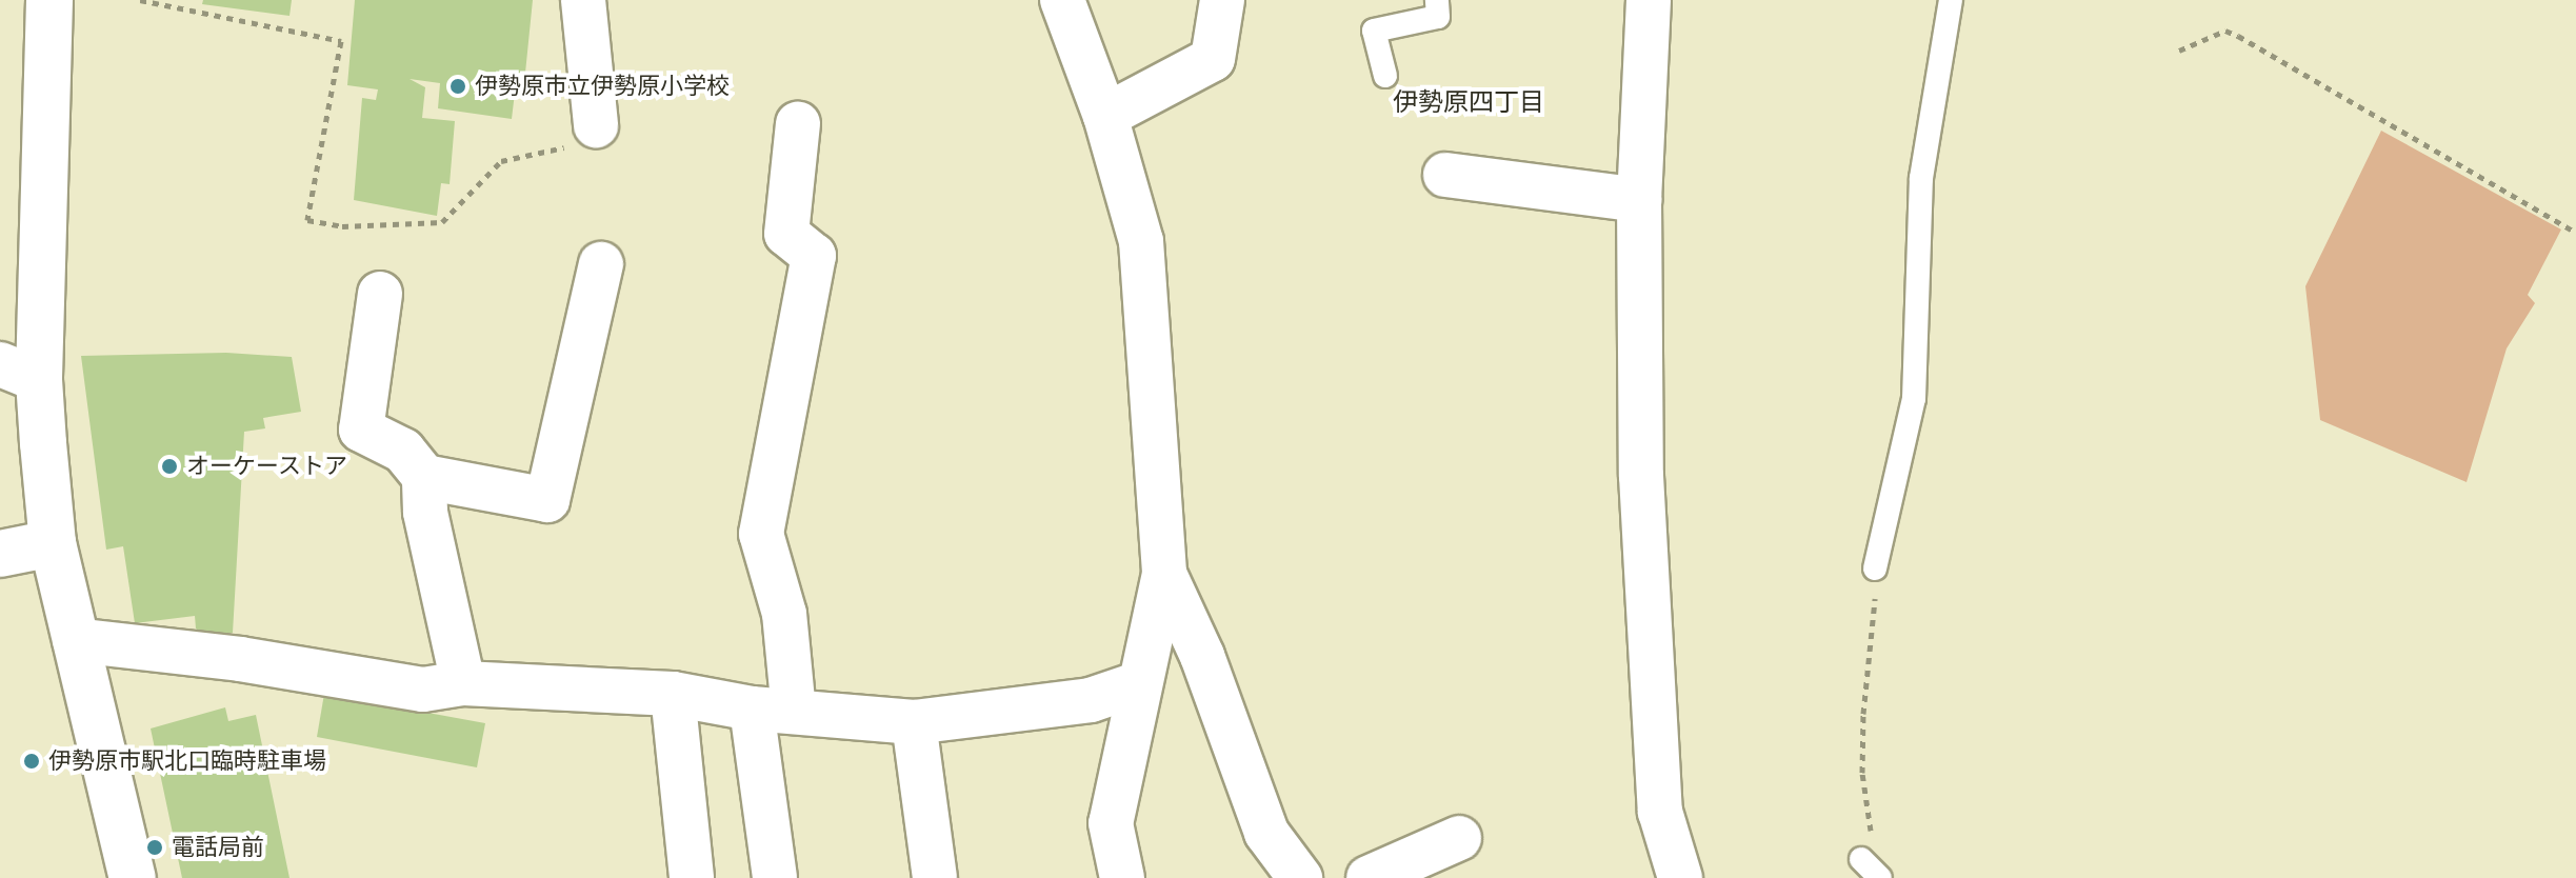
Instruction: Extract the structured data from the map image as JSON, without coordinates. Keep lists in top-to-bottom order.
{
  "districts": ["伊勢原四丁目"],
  "places": [
    "伊勢原市立伊勢原小学校",
    "オーケーストア",
    "伊勢原市駅北口臨時駐車場",
    "電話局前"
  ]
}
